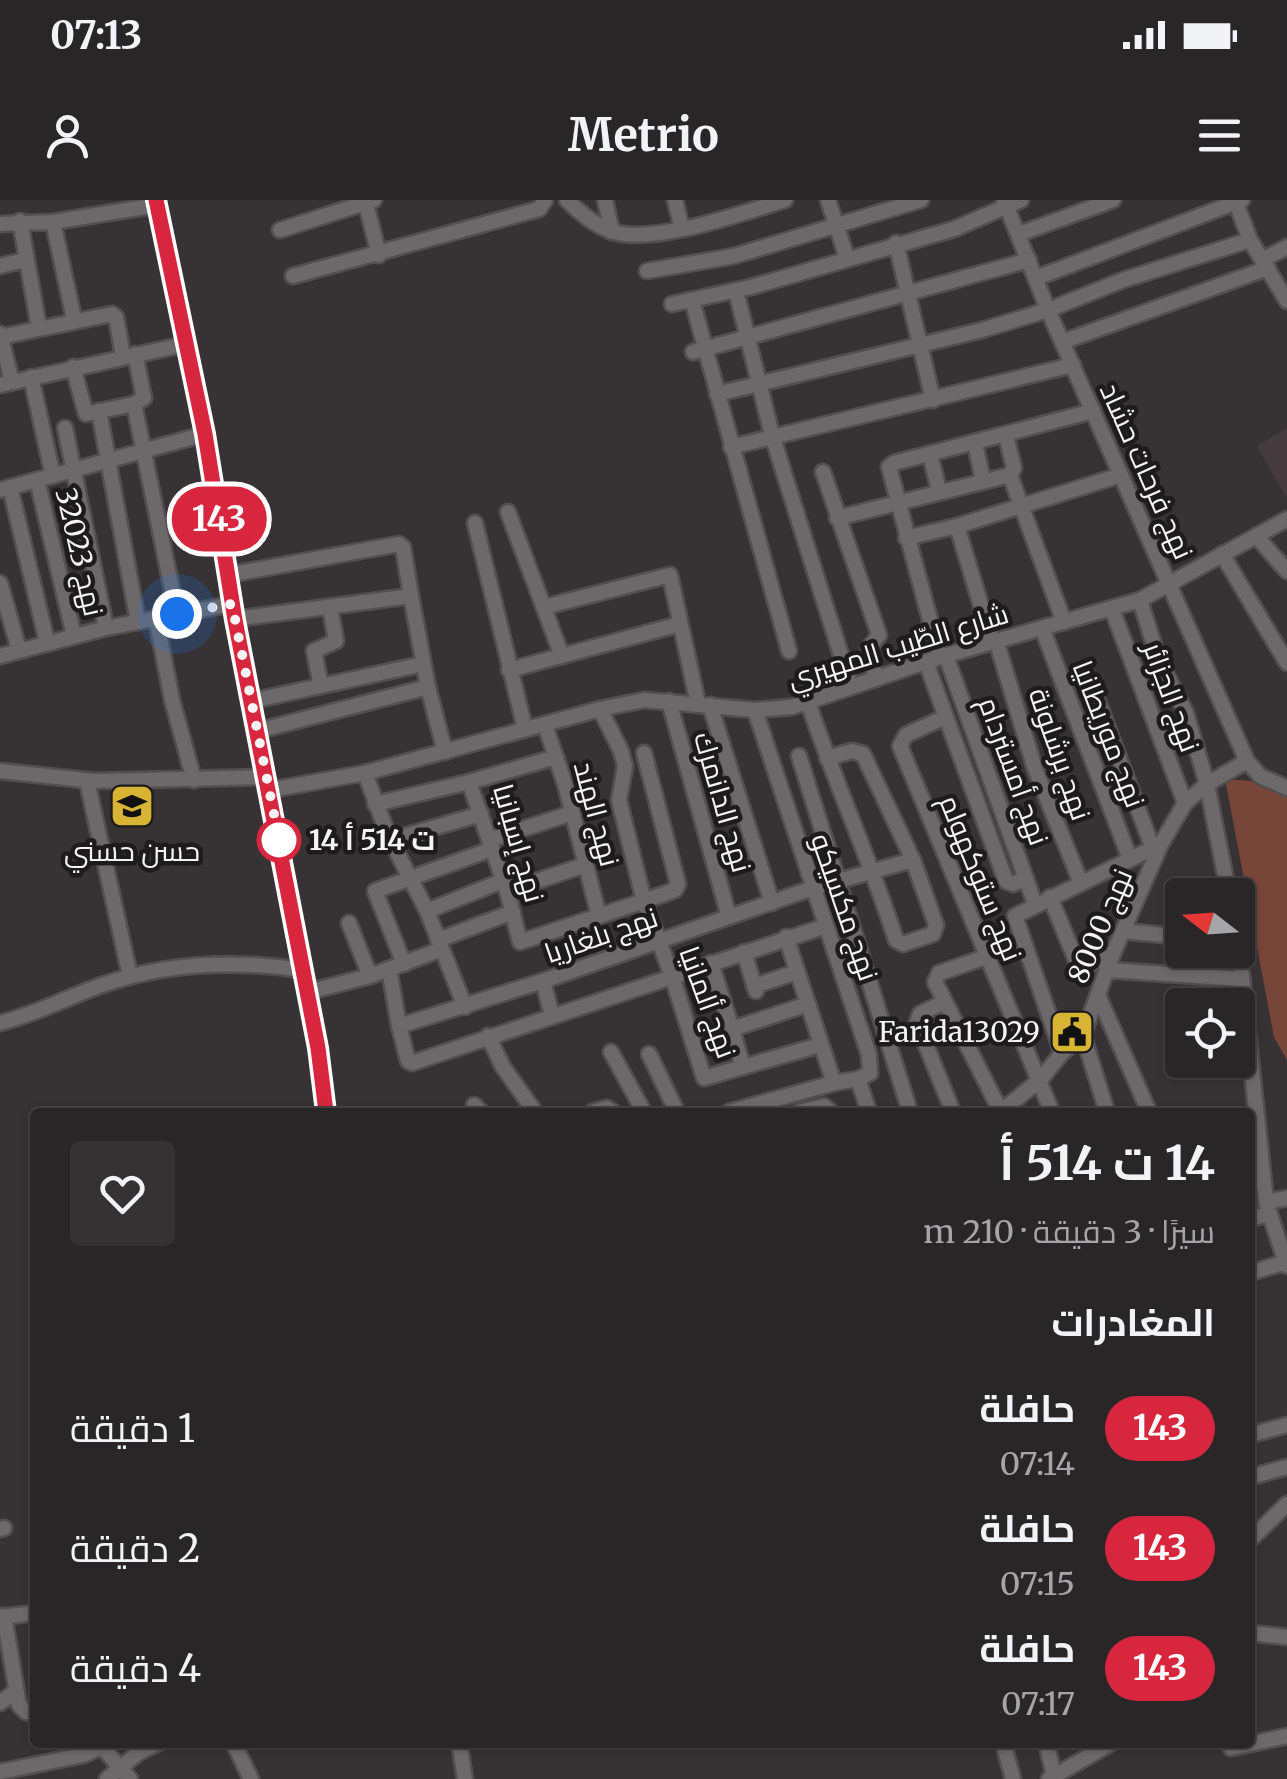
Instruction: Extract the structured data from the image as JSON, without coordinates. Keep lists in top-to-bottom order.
{
  "streets": {
    "street": [
      "نهج فرحات حشاد",
      "نهج 32023",
      "شارع الطّيب المهيري",
      "نهج الجزائر",
      "نهج موريطانيا",
      "نهج برشلونة",
      "نهج أمستردام",
      "نهج الدانمرك",
      "نهج الهند",
      "نهج إسبانيا",
      "نهج ستوكهولم",
      "نهج مكسيكو",
      "نهج 8000",
      "نهج بلغاريا",
      "نهج ألمانيا"
    ]
  },
  "crossings": [
    ["نهج فرحات حشاد", "شارع الطّيب المهيري"],
    ["نهج فرحات حشاد", "نهج 8000"],
    ["شارع الطّيب المهيري", "نهج الجزائر"],
    ["شارع الطّيب المهيري", "نهج موريطانيا"],
    ["شارع الطّيب المهيري", "نهج برشلونة"],
    ["شارع الطّيب المهيري", "نهج أمستردام"],
    ["شارع الطّيب المهيري", "نهج الدانمرك"],
    ["شارع الطّيب المهيري", "نهج الهند"],
    ["شارع الطّيب المهيري", "نهج مكسيكو"],
    ["شارع الطّيب المهيري", "نهج ألمانيا"],
    ["نهج الجزائر", "نهج 8000"],
    ["نهج الدانمرك", "نهج بلغاريا"],
    ["نهج الهند", "نهج إسبانيا"],
    ["نهج مكسيكو", "نهج بلغاريا"],
    ["نهج بلغاريا", "نهج ألمانيا"]
  ],
  "places": {
    "school or university": ["حسن حسني"],
    "other": ["14 ت 514 أ"],
    "public building": ["Farida13029"]
  },
  "lines": ["bus line 143"],
  "north": "left",
  "page": {
    "status": "07:13",
    "header": "Metrio",
    "on_map": "143",
    "heading": [
      ["14 ت 514 أ", "سيرًا · 3 دقيقة · 210 m"],
      "المغادرات"
    ],
    "list": [
      {
        "mark": "143",
        "name": "حافلة",
        "note": "07:14",
        "value": "1 دقيقة"
      },
      {
        "mark": "143",
        "name": "حافلة",
        "note": "07:15",
        "value": "2 دقيقة"
      },
      {
        "mark": "143",
        "name": "حافلة",
        "note": "07:17",
        "value": "4 دقيقة"
      }
    ]
  }
}
